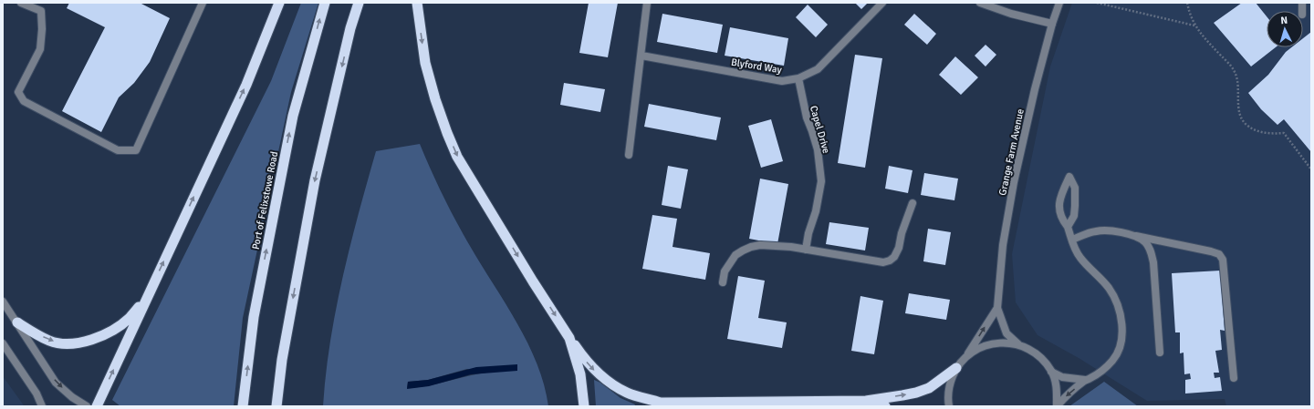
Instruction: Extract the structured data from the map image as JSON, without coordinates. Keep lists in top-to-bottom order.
{
  "streets": {
    "highway": ["Port of Felixstowe Road"],
    "street": ["Blyford Way", "Capel Drive", "Grange Farm Avenue"]
  },
  "crossings": [
    ["Blyford Way", "Capel Drive"]
  ],
  "north": "top"
}
